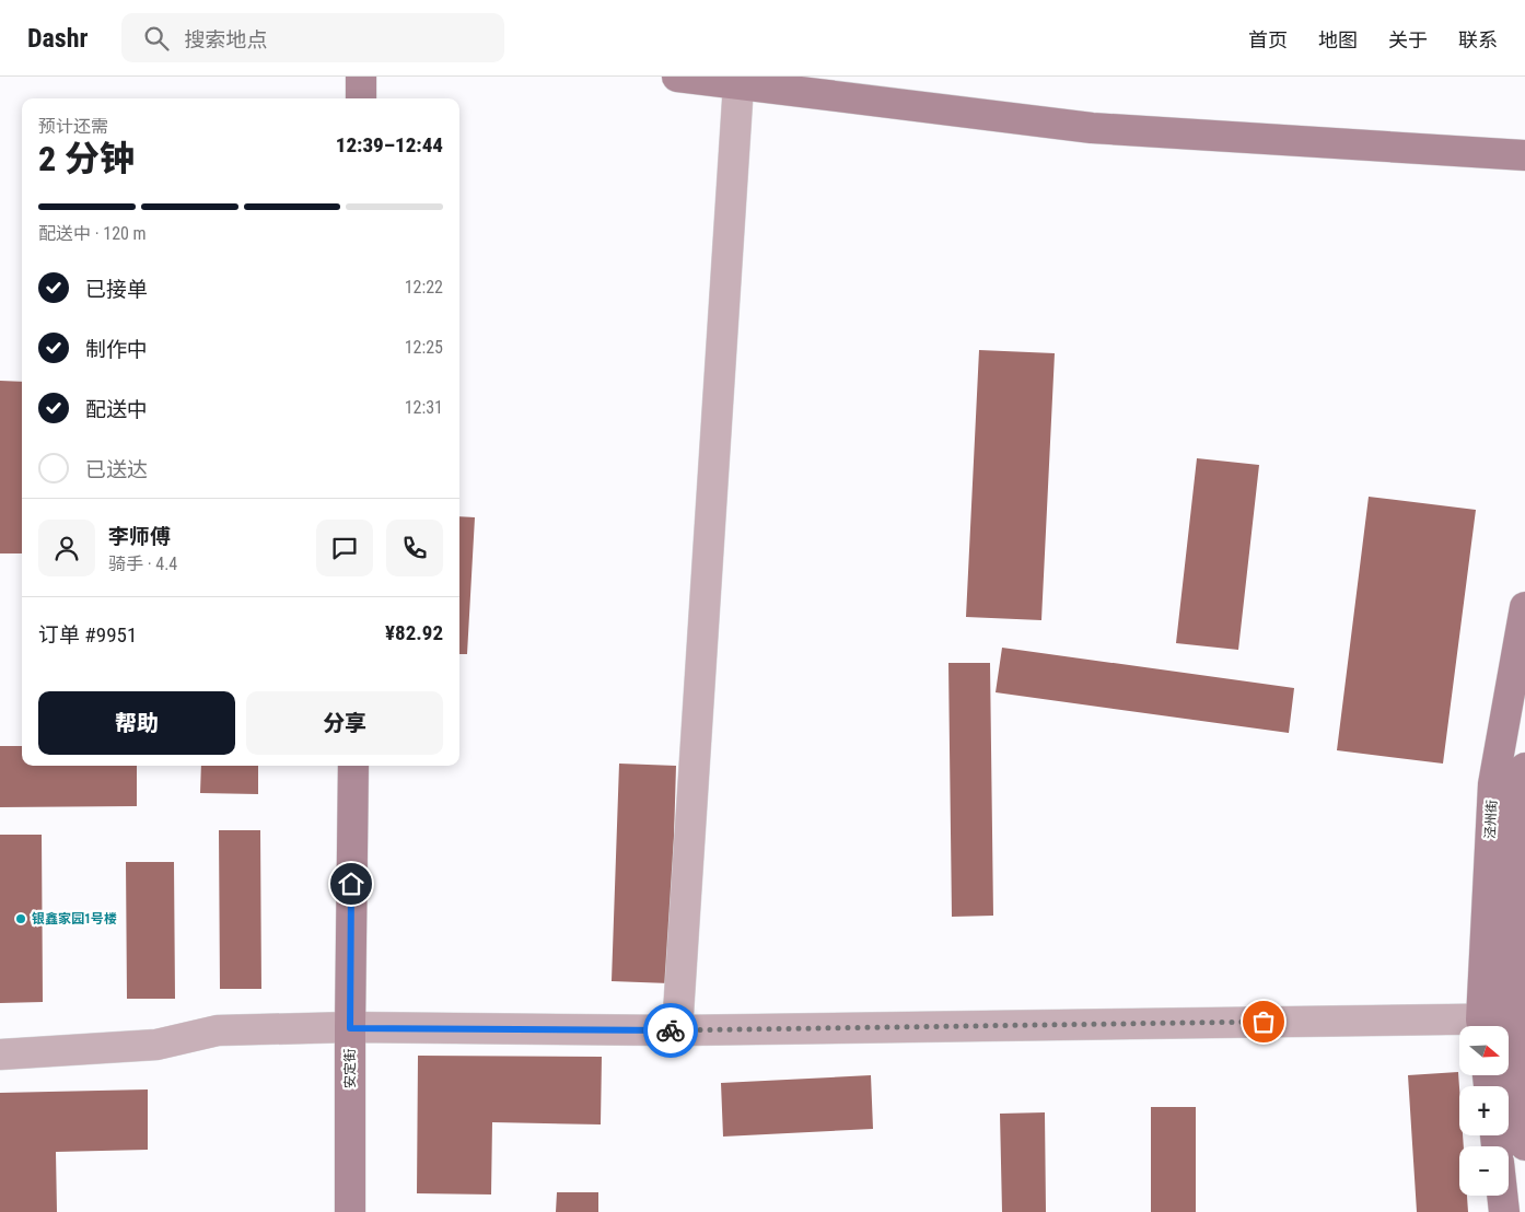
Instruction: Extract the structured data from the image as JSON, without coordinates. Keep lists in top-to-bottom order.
{
  "streets": {
    "street": ["泾州街", "安定街"]
  },
  "places": ["银鑫家园1号楼"],
  "north": "right",
  "page": {
    "header": "Dashr",
    "search": "搜索地点",
    "nav": [
      "首页",
      "地图",
      "关于",
      "联系"
    ],
    "heading": ["2 分钟", "预计还需", "12:39–12:44"],
    "panel": [
      "李师傅",
      "骑手 · 4.4",
      "订单 #9951",
      "¥82.92"
    ],
    "bar": "配送中 · 120 m",
    "list": [
      ["已接单", "12:22"],
      ["制作中", "12:25"],
      ["配送中", "12:31"],
      "已送达"
    ],
    "buttons": ["帮助", "分享"],
    "map_buttons": ["+", "−"]
  }
}
